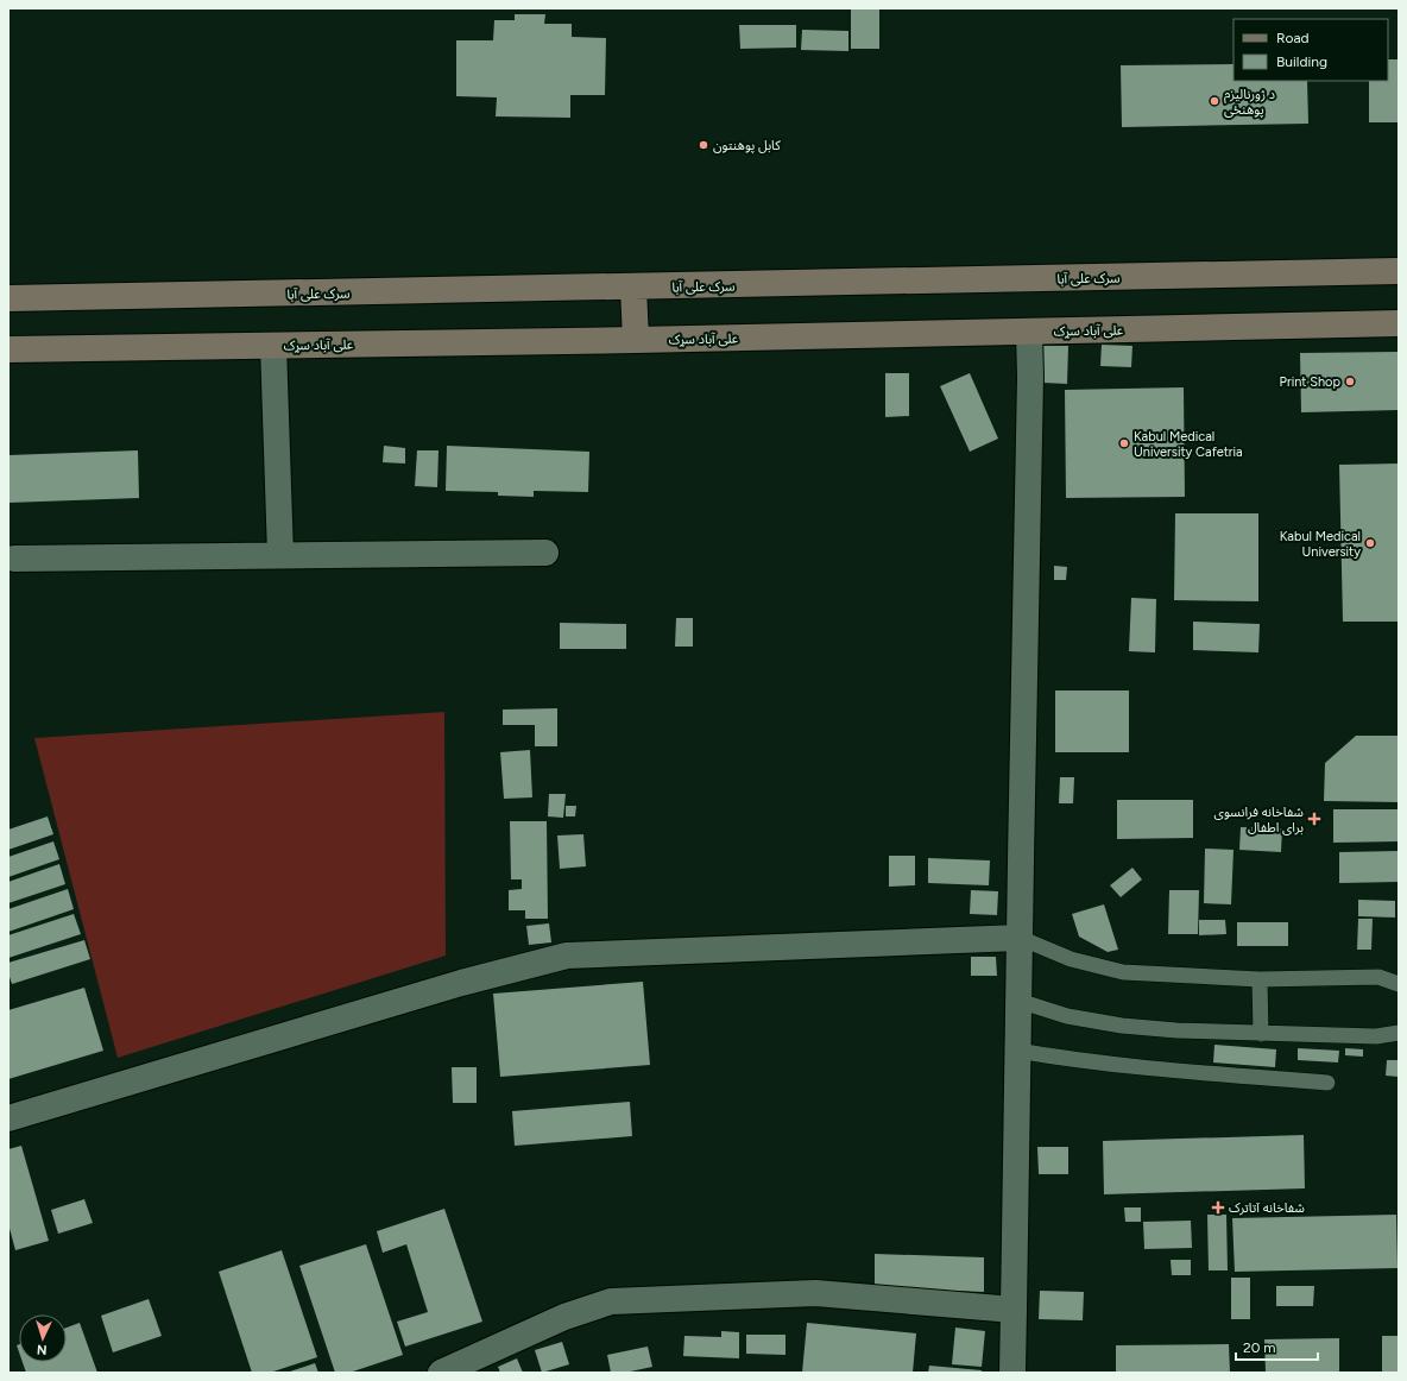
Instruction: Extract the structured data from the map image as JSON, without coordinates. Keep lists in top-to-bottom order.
{
  "streets": {
    "street": ["سرک علی آبا", "علی آباد سړک"]
  },
  "places": {
    "other": [
      "د ژورنالیزم پوهنحٔی",
      "کابل پوهنتون",
      "Print Shop",
      "Kabul Medical University Cafetria",
      "Kabul Medical University"
    ],
    "health": ["شفاخانه فرانسوی برای اطفال", "شفاخانه آتاترک"]
  },
  "legend": ["Road", "Building"],
  "scale_bar": "20 m",
  "north": "bottom"
}
